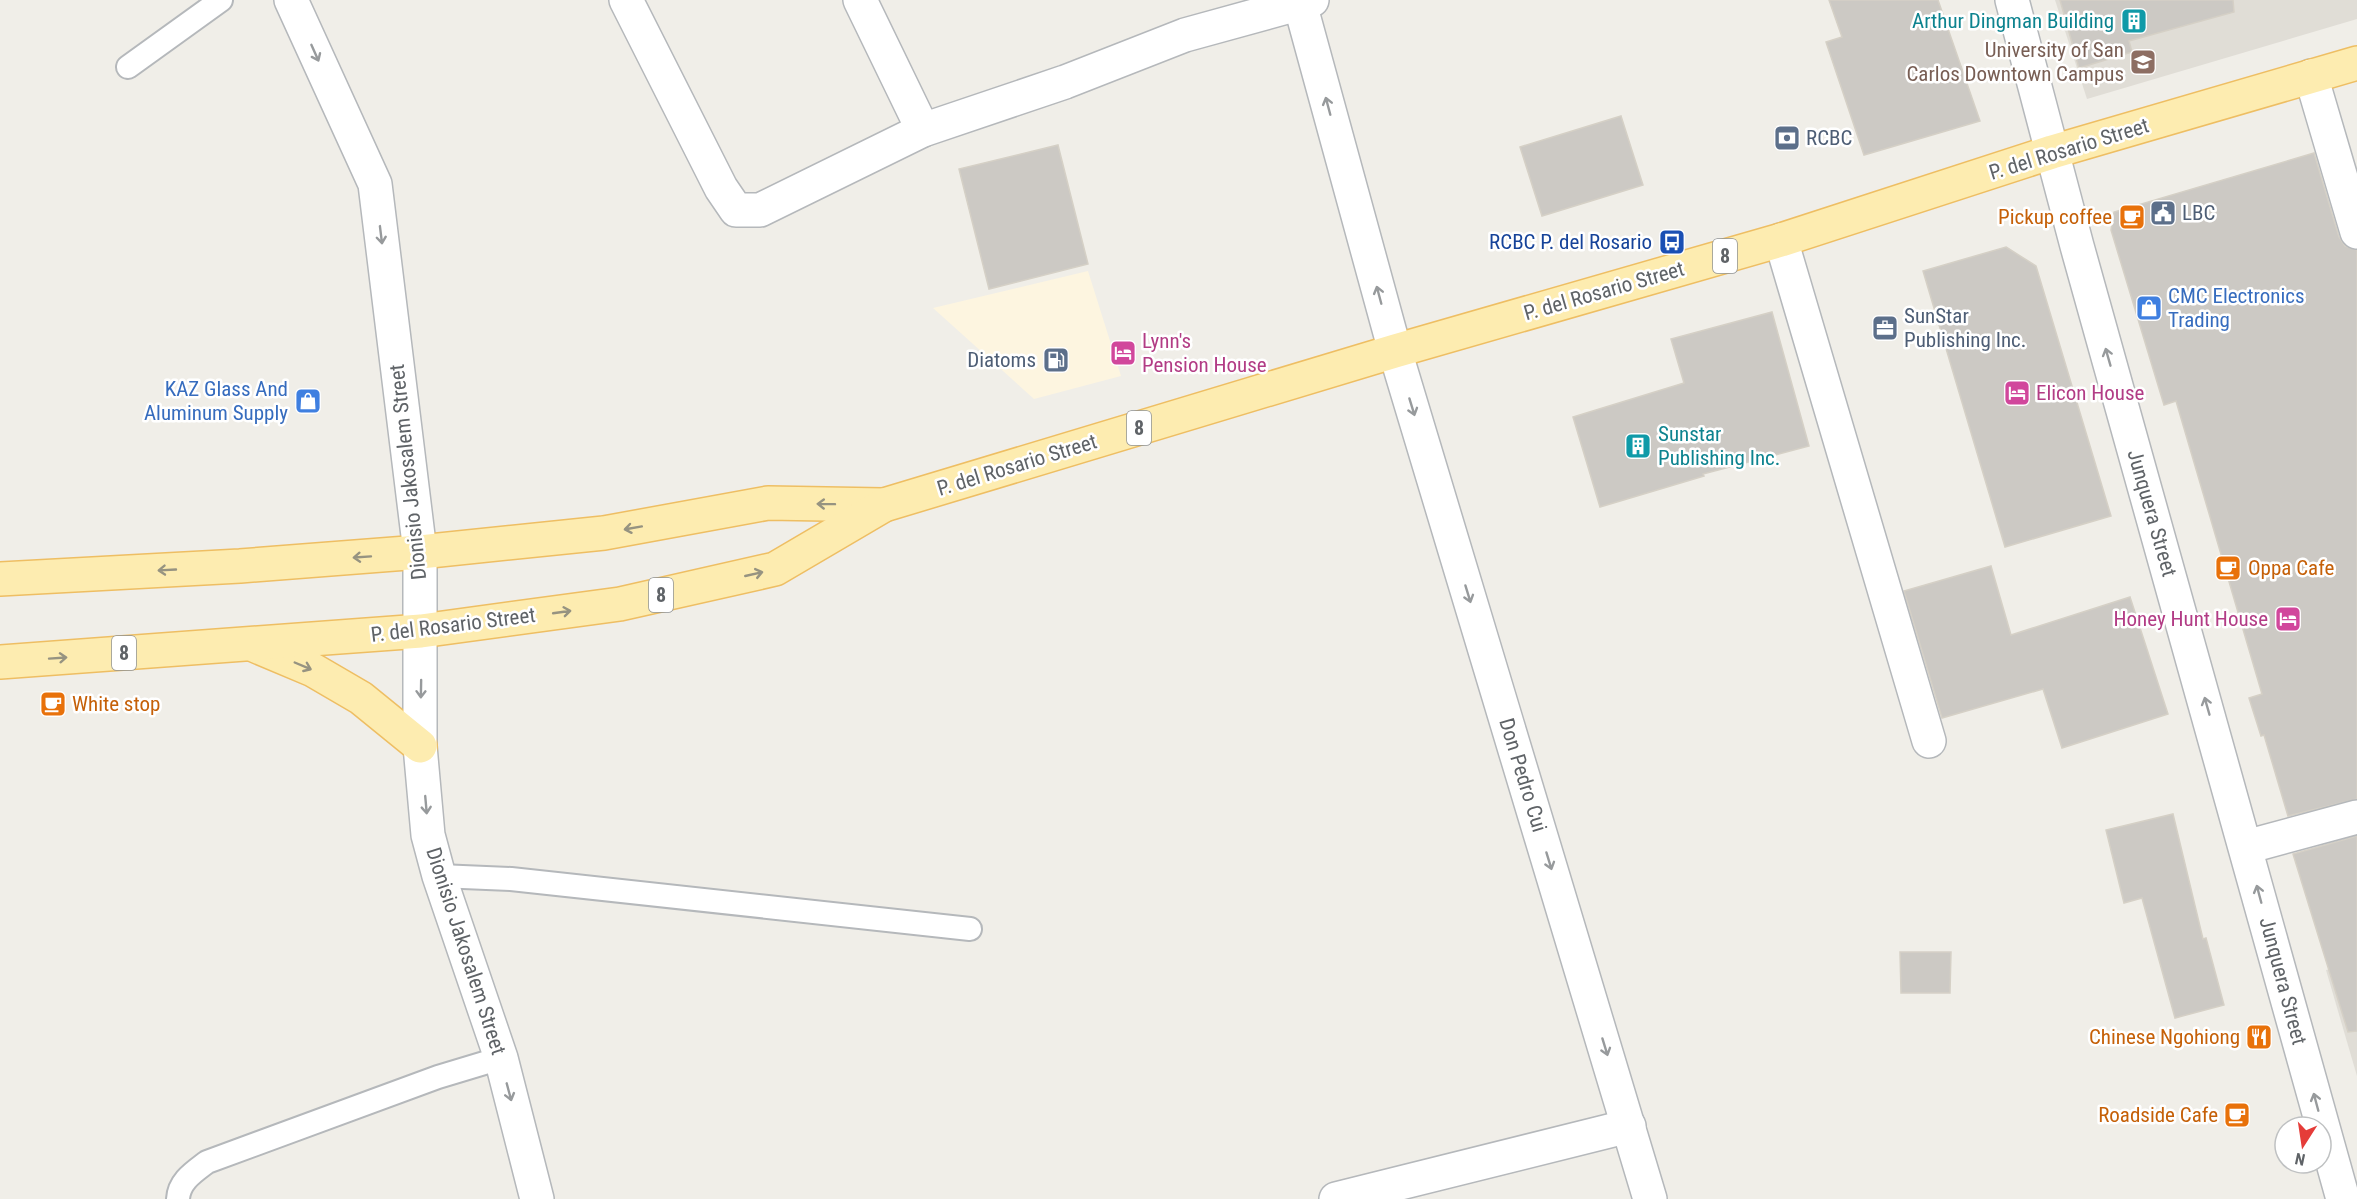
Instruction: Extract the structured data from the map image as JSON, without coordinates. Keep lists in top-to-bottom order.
{
  "streets": {
    "main road": ["P. del Rosario Street", "8"],
    "street": ["Dionisio Jakosalem Street", "Junquera Street", "Don Pedro Cui"]
  },
  "crossings": [
    ["P. del Rosario Street", "Dionisio Jakosalem Street"],
    ["P. del Rosario Street", "Junquera Street"],
    ["P. del Rosario Street", "Don Pedro Cui"]
  ],
  "one_way": ["Dionisio Jakosalem Street"],
  "places": {
    "building": ["Arthur Dingman Building", "Sunstar Publishing Inc."],
    "school or university": ["University of San Carlos Downtown Campus"],
    "bank": ["RCBC"],
    "public building": ["LBC"],
    "cafe": [
      "Pickup coffee",
      "Oppa Cafe",
      "White stop",
      "Roadside Cafe"
    ],
    "bus stop": ["RCBC P. del Rosario"],
    "shop": ["CMC Electronics Trading", "KAZ Glass And Aluminum Supply"],
    "office": ["SunStar Publishing Inc."],
    "hotel": ["Lynn's Pension House", "Elicon House", "Honey Hunt House"],
    "fuel station": ["Diatoms"],
    "restaurant": ["Chinese Ngohiong"]
  },
  "north": "bottom"
}
